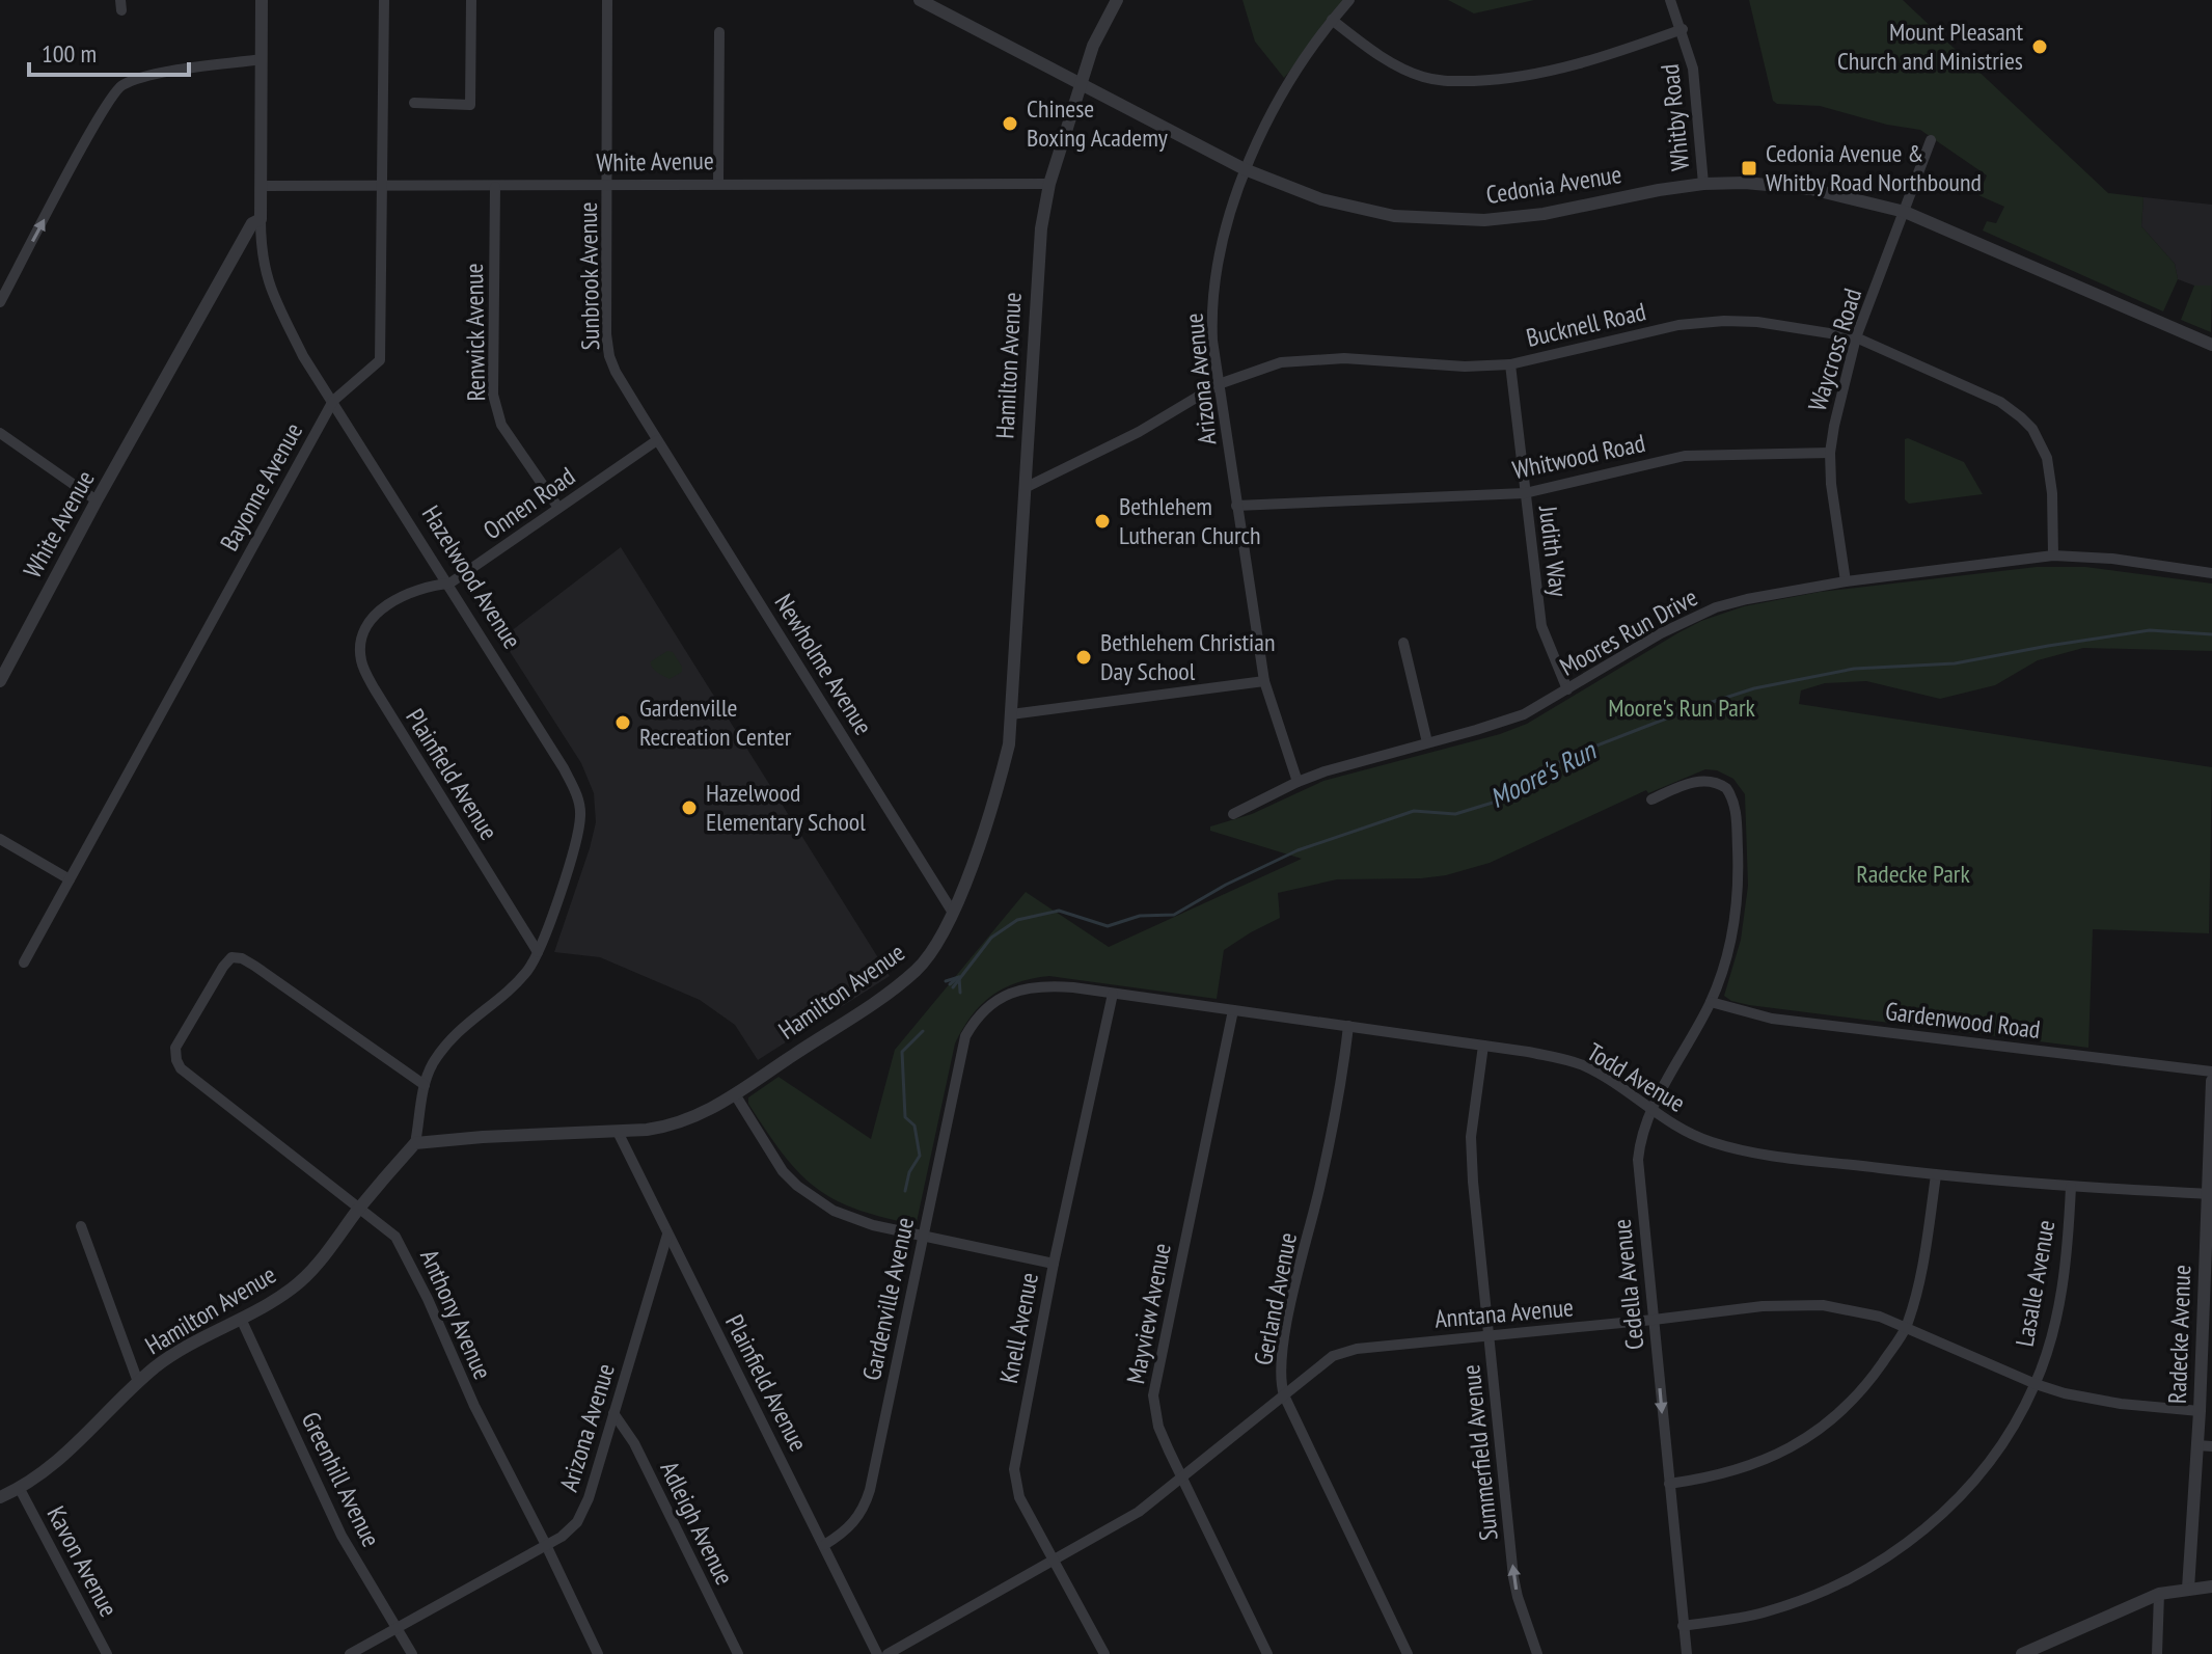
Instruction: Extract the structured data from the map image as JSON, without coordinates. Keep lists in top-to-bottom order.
{
  "streets": {
    "street": [
      "Whitby Road",
      "White Avenue",
      "Cedonia Avenue",
      "Sunbrook Avenue",
      "Bucknell Road",
      "Renwick Avenue",
      "Waycross Road",
      "Hamilton Avenue",
      "Arizona Avenue",
      "Whitwood Road",
      "Bayonne Avenue",
      "Onnen Road",
      "Judith Way",
      "Hazelwood Avenue",
      "Moores Run Drive",
      "Newholme Avenue",
      "Plainfield Avenue",
      "Gardenwood Road",
      "Todd Avenue",
      "Lasalle Avenue",
      "Cedella Avenue",
      "Gardenville Avenue",
      "Gerland Avenue",
      "Mayview Avenue",
      "Anntana Avenue",
      "Anthony Avenue",
      "Knell Avenue",
      "Radecke Avenue",
      "Summerfield Avenue",
      "Greenhill Avenue",
      "Adleigh Avenue",
      "Kavon Avenue"
    ]
  },
  "crossings": [
    ["Whitby Road", "Cedonia Avenue"],
    ["White Avenue", "Sunbrook Avenue"],
    ["White Avenue", "Renwick Avenue"],
    ["White Avenue", "Hamilton Avenue"],
    ["White Avenue", "Bayonne Avenue"],
    ["White Avenue", "Hazelwood Avenue"],
    ["Cedonia Avenue", "Waycross Road"],
    ["Cedonia Avenue", "Hamilton Avenue"],
    ["Cedonia Avenue", "Arizona Avenue"],
    ["Sunbrook Avenue", "Onnen Road"],
    ["Sunbrook Avenue", "Newholme Avenue"],
    ["Bucknell Road", "Waycross Road"],
    ["Bucknell Road", "Hamilton Avenue"],
    ["Bucknell Road", "Arizona Avenue"],
    ["Bucknell Road", "Judith Way"],
    ["Bucknell Road", "Moores Run Drive"],
    ["Renwick Avenue", "Onnen Road"],
    ["Waycross Road", "Whitwood Road"],
    ["Waycross Road", "Moores Run Drive"],
    ["Hamilton Avenue", "Hazelwood Avenue"],
    ["Hamilton Avenue", "Newholme Avenue"],
    ["Hamilton Avenue", "Plainfield Avenue"],
    ["Hamilton Avenue", "Anthony Avenue"],
    ["Hamilton Avenue", "Greenhill Avenue"],
    ["Hamilton Avenue", "Kavon Avenue"],
    ["Arizona Avenue", "Whitwood Road"],
    ["Arizona Avenue", "Moores Run Drive"],
    ["Arizona Avenue", "Plainfield Avenue"],
    ["Arizona Avenue", "Anthony Avenue"],
    ["Arizona Avenue", "Greenhill Avenue"],
    ["Arizona Avenue", "Adleigh Avenue"],
    ["Whitwood Road", "Judith Way"],
    ["Bayonne Avenue", "Hazelwood Avenue"],
    ["Onnen Road", "Hazelwood Avenue"],
    ["Onnen Road", "Newholme Avenue"],
    ["Onnen Road", "Plainfield Avenue"],
    ["Judith Way", "Moores Run Drive"],
    ["Hazelwood Avenue", "Plainfield Avenue"],
    ["Hazelwood Avenue", "Anthony Avenue"],
    ["Plainfield Avenue", "Gardenville Avenue"],
    ["Gardenwood Road", "Cedella Avenue"],
    ["Todd Avenue", "Lasalle Avenue"],
    ["Todd Avenue", "Cedella Avenue"],
    ["Todd Avenue", "Gardenville Avenue"],
    ["Todd Avenue", "Gerland Avenue"],
    ["Todd Avenue", "Mayview Avenue"],
    ["Todd Avenue", "Knell Avenue"],
    ["Todd Avenue", "Radecke Avenue"],
    ["Todd Avenue", "Summerfield Avenue"],
    ["Lasalle Avenue", "Cedella Avenue"],
    ["Lasalle Avenue", "Anntana Avenue"],
    ["Cedella Avenue", "Anntana Avenue"],
    ["Gerland Avenue", "Anntana Avenue"],
    ["Mayview Avenue", "Anntana Avenue"],
    ["Anntana Avenue", "Knell Avenue"],
    ["Anntana Avenue", "Radecke Avenue"],
    ["Anntana Avenue", "Summerfield Avenue"]
  ],
  "one_way": ["Summerfield Avenue"],
  "water": ["Moore's Run"],
  "parks": ["Moore's Run Park", "Radecke Park"],
  "places": {
    "other": [
      "Mount Pleasant Church and Ministries",
      "Chinese Boxing Academy",
      "Bethlehem Lutheran Church",
      "Bethlehem Christian Day School",
      "Gardenville Recreation Center",
      "Hazelwood Elementary School"
    ],
    "transit": ["Cedonia Avenue & Whitby Road Northbound"]
  },
  "scale_bar": "100 m"
}
